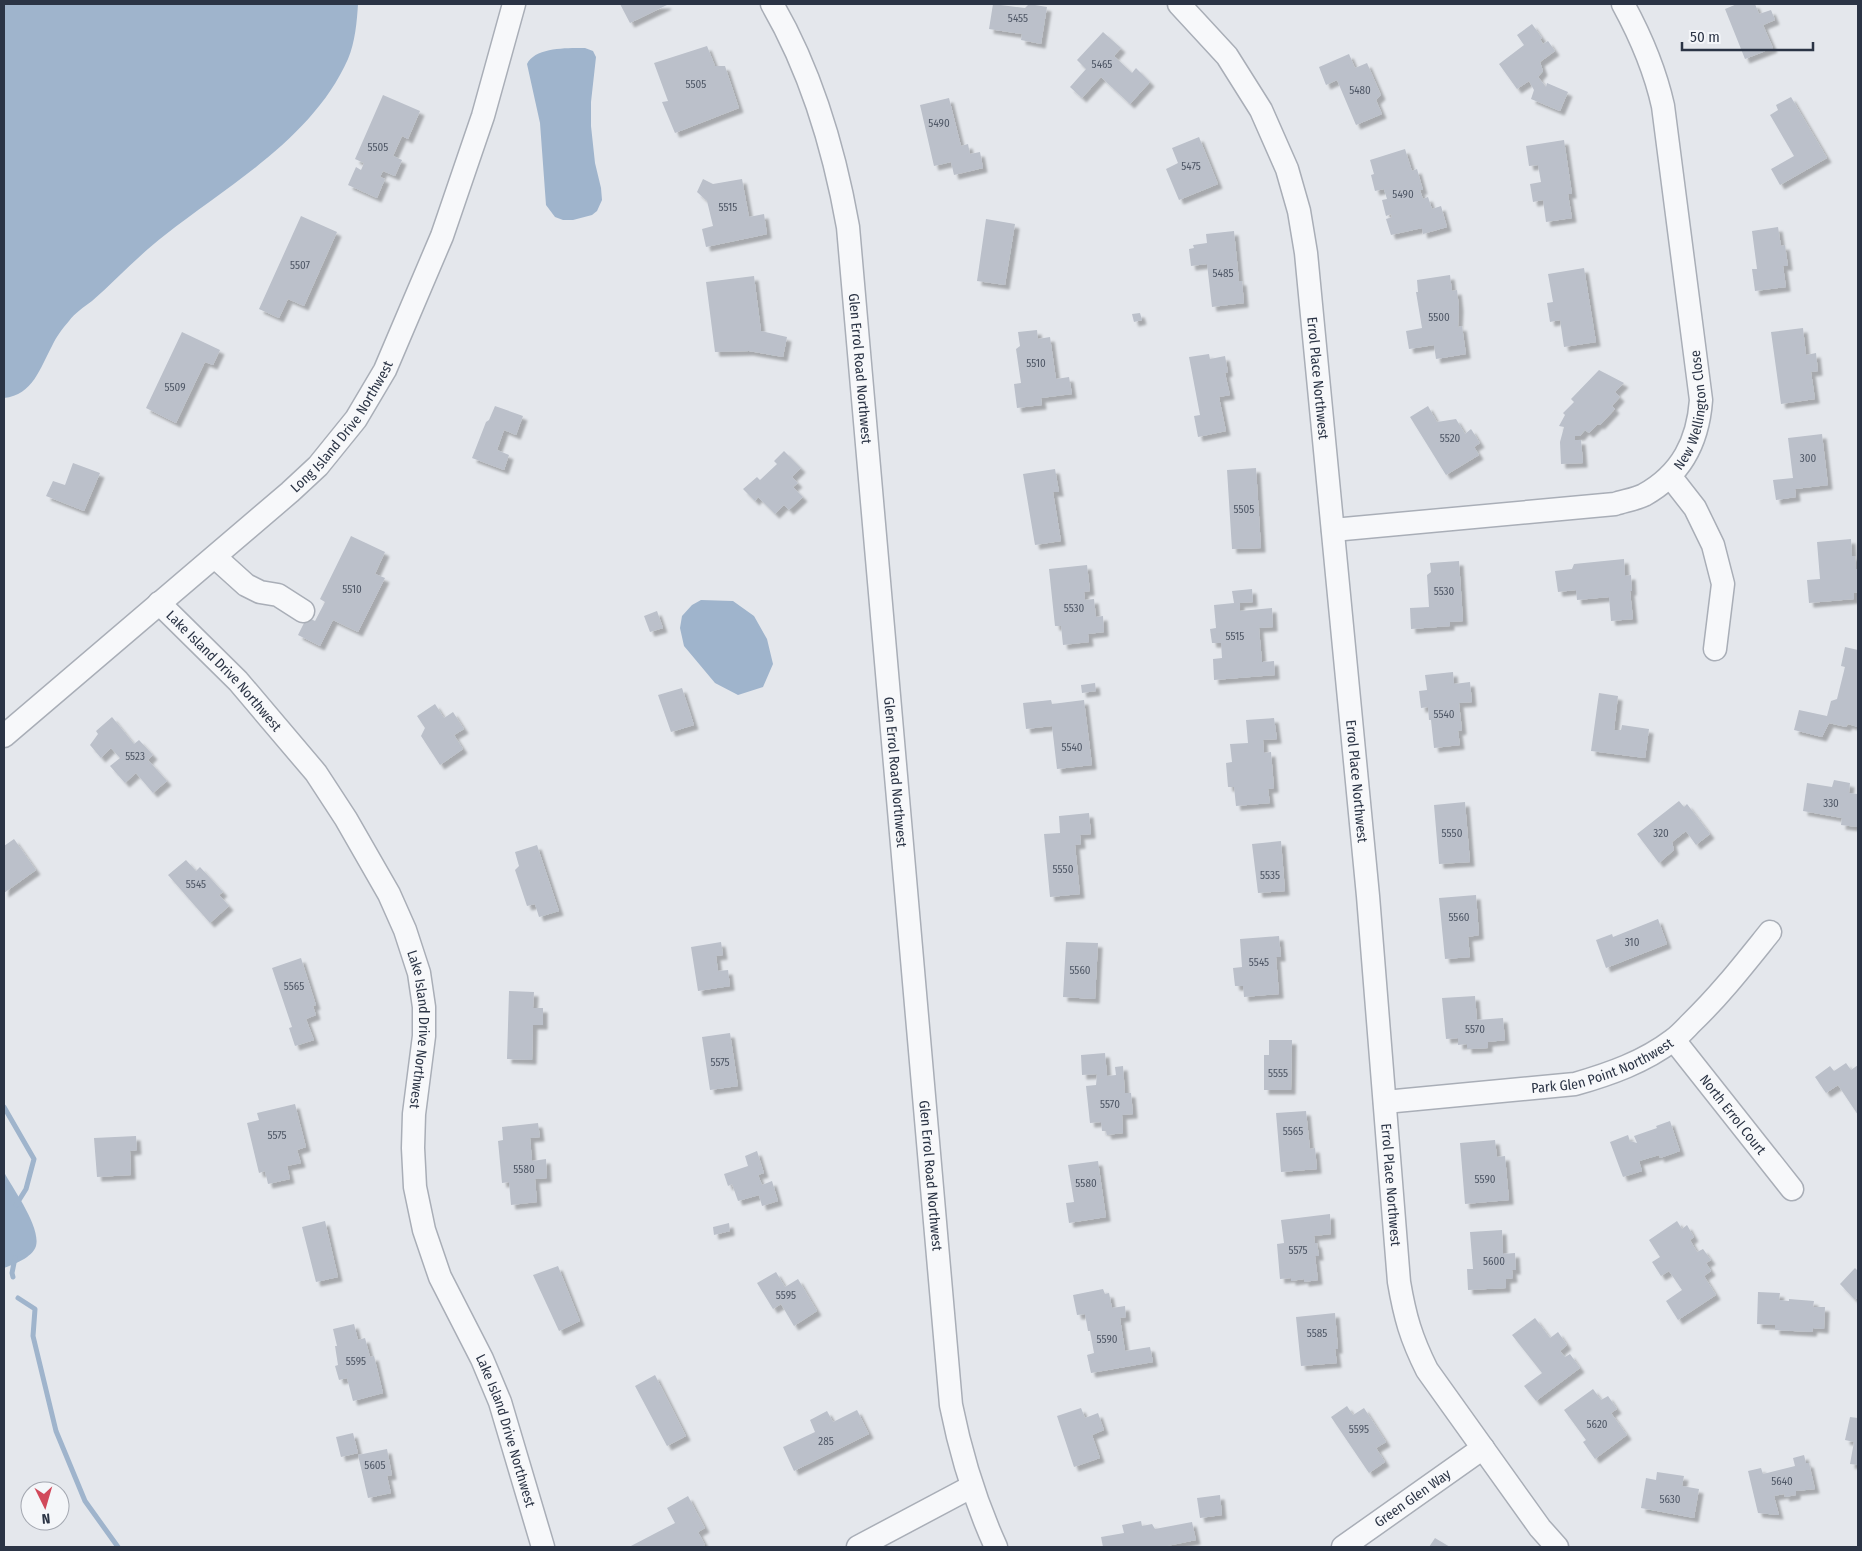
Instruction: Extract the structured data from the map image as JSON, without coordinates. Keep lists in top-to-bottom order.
{
  "streets": {
    "street": [
      "Glen Errol Road Northwest",
      "Errol Place Northwest",
      "New Wellington Close",
      "Long Island Drive Northwest",
      "Lake Island Drive Northwest",
      "Park Glen Point Northwest",
      "North Errol Court",
      "Green Glen Way"
    ]
  },
  "crossings": [
    ["Errol Place Northwest", "New Wellington Close"],
    ["Errol Place Northwest", "Park Glen Point Northwest"],
    ["Errol Place Northwest", "Green Glen Way"],
    ["Long Island Drive Northwest", "Lake Island Drive Northwest"],
    ["Park Glen Point Northwest", "North Errol Court"]
  ],
  "house_numbers": [
    "5455",
    "5465",
    "5505",
    "5480",
    "5490",
    "5505",
    "5475",
    "5490",
    "5515",
    "5507",
    "5485",
    "5500",
    "5510",
    "5509",
    "5520",
    "300",
    "5505",
    "5510",
    "5530",
    "5530",
    "5515",
    "5540",
    "5540",
    "5523",
    "330",
    "5550",
    "320",
    "5550",
    "5535",
    "5545",
    "5560",
    "310",
    "5545",
    "5560",
    "5565",
    "5570",
    "5575",
    "5555",
    "5570",
    "5565",
    "5575",
    "5580",
    "5590",
    "5580",
    "5575",
    "5600",
    "5595",
    "5585",
    "5590",
    "5595",
    "5620",
    "5595",
    "285",
    "5605",
    "5640",
    "5630"
  ],
  "scale_bar": "50 m",
  "north": "bottom"
}
